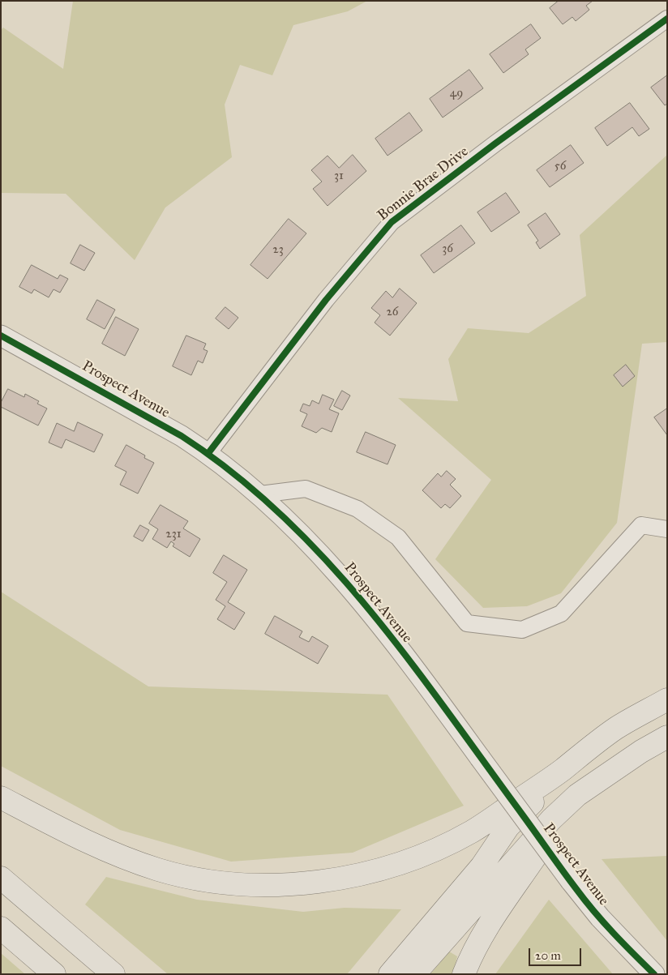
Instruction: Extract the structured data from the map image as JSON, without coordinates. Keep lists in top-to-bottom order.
{
  "streets": {
    "street": ["Bonnie Brae Drive", "Prospect Avenue"]
  },
  "crossings": [
    ["Bonnie Brae Drive", "Prospect Avenue"]
  ],
  "house_numbers": [
    "49",
    "56",
    "31",
    "36",
    "23",
    "26",
    "231"
  ],
  "scale_bar": "20 m"
}
